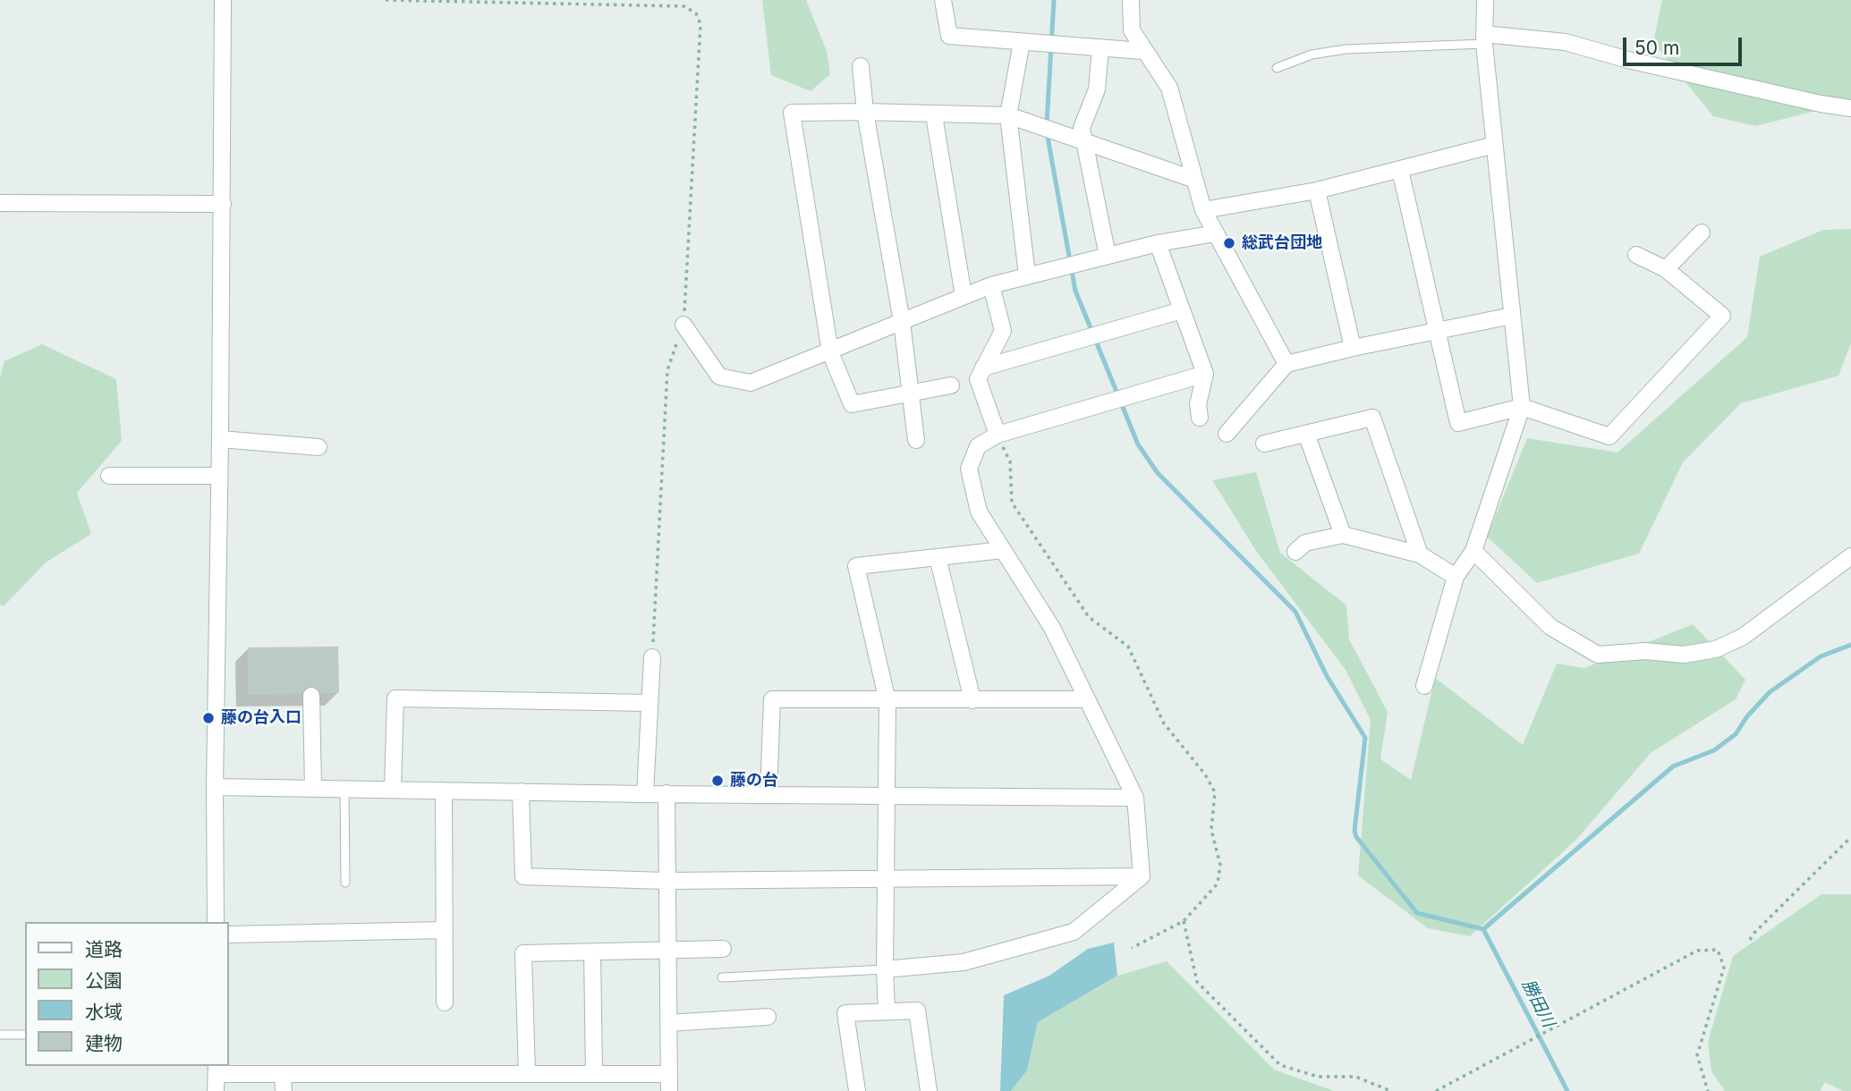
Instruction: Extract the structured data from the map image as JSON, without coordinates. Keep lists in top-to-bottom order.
{
  "water": ["勝田川"],
  "places": ["総武台団地", "藤の台入口", "藤の台"],
  "legend": [
    "道路",
    "公園",
    "水域",
    "建物"
  ],
  "scale_bar": "50 m"
}
